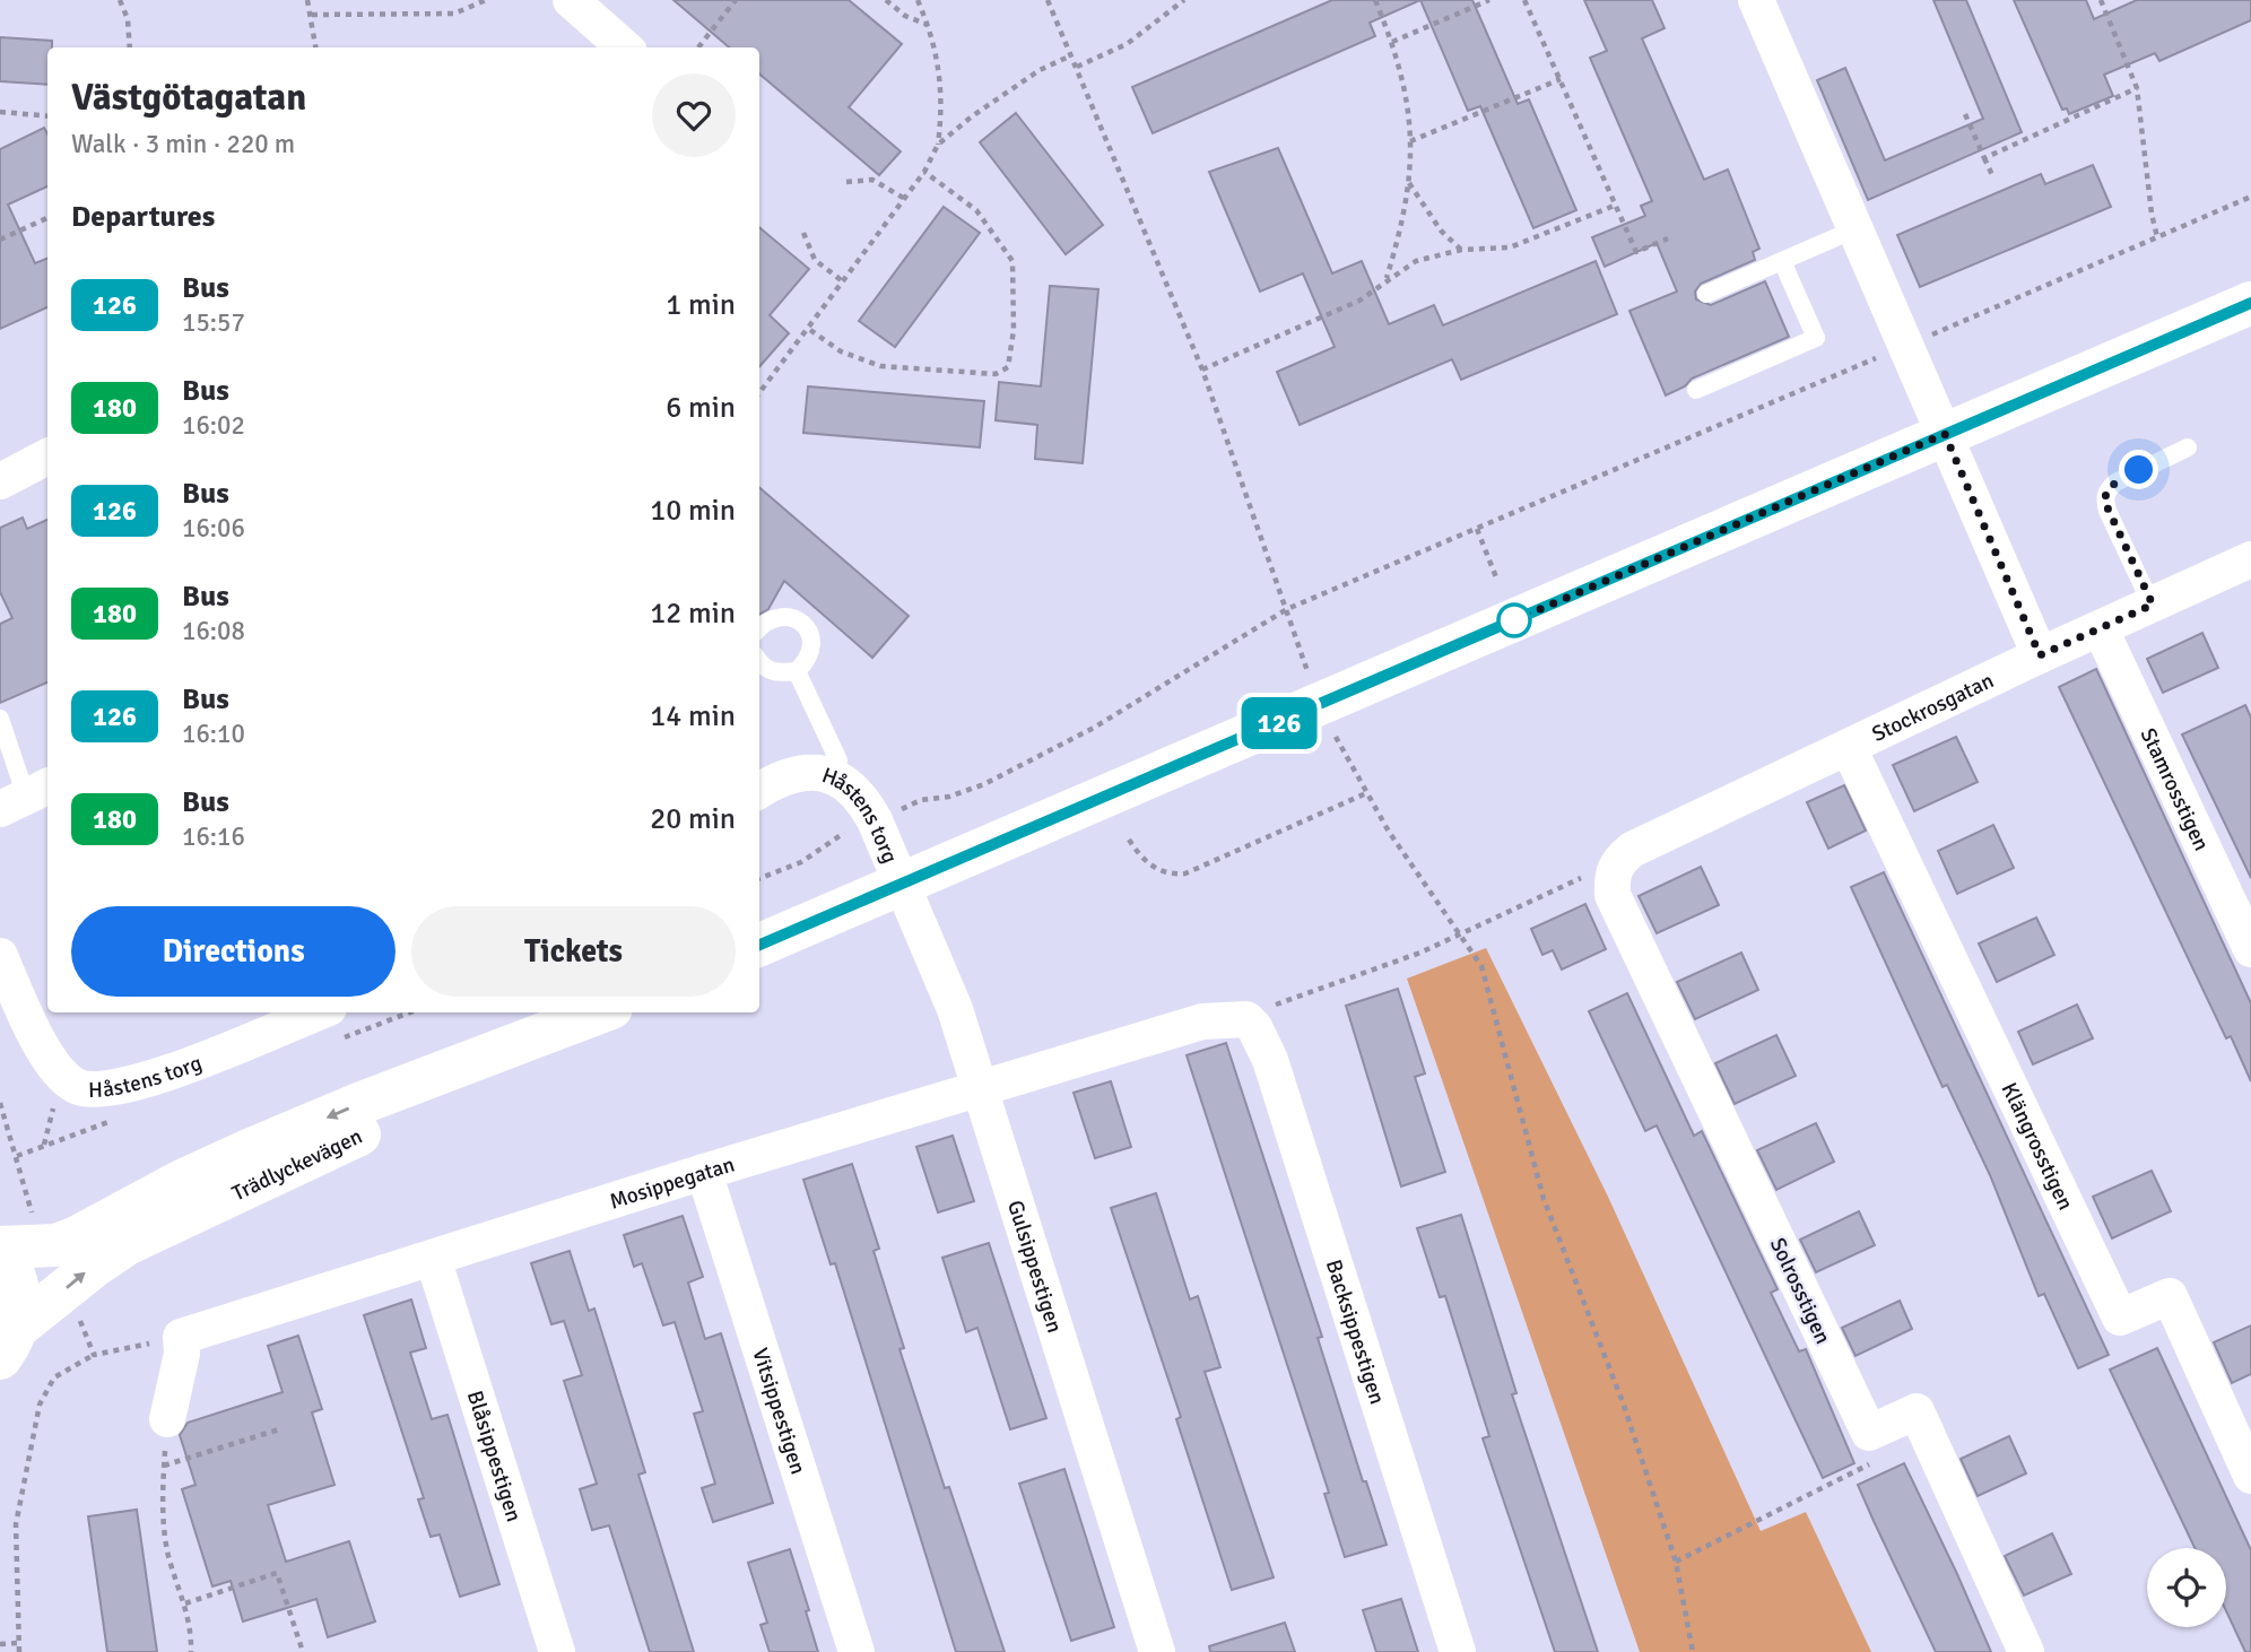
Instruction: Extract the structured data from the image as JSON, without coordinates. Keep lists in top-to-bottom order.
{
  "streets": {
    "street": [
      "Stockrosgatan",
      "Stamrosstigen",
      "Håstens torg",
      "Klängrosstigen",
      "Trädlyckevägen",
      "Mosippegatan",
      "Gulsippestigen",
      "Solrosstigen",
      "Backsippestigen",
      "Vitsippestigen",
      "Blåsippestigen"
    ]
  },
  "crossings": [
    ["Stockrosgatan", "Stamrosstigen"],
    ["Stockrosgatan", "Klängrosstigen"],
    ["Stockrosgatan", "Solrosstigen"],
    ["Håstens torg", "Gulsippestigen"],
    ["Mosippegatan", "Gulsippestigen"],
    ["Mosippegatan", "Backsippestigen"],
    ["Mosippegatan", "Vitsippestigen"],
    ["Mosippegatan", "Blåsippestigen"]
  ],
  "lines": ["bus line 126"],
  "page": {
    "on_map": "126",
    "heading": [
      ["Västgötagatan", "Walk · 3 min · 220 m"],
      "Departures"
    ],
    "list": [
      {
        "mark": "126",
        "name": "Bus",
        "note": "15:57",
        "value": "1 min"
      },
      {
        "mark": "180",
        "name": "Bus",
        "note": "16:02",
        "value": "6 min"
      },
      {
        "mark": "126",
        "name": "Bus",
        "note": "16:06",
        "value": "10 min"
      },
      {
        "mark": "180",
        "name": "Bus",
        "note": "16:08",
        "value": "12 min"
      },
      {
        "mark": "126",
        "name": "Bus",
        "note": "16:10",
        "value": "14 min"
      },
      {
        "mark": "180",
        "name": "Bus",
        "note": "16:16",
        "value": "20 min"
      }
    ],
    "buttons": ["Directions", "Tickets"]
  }
}
